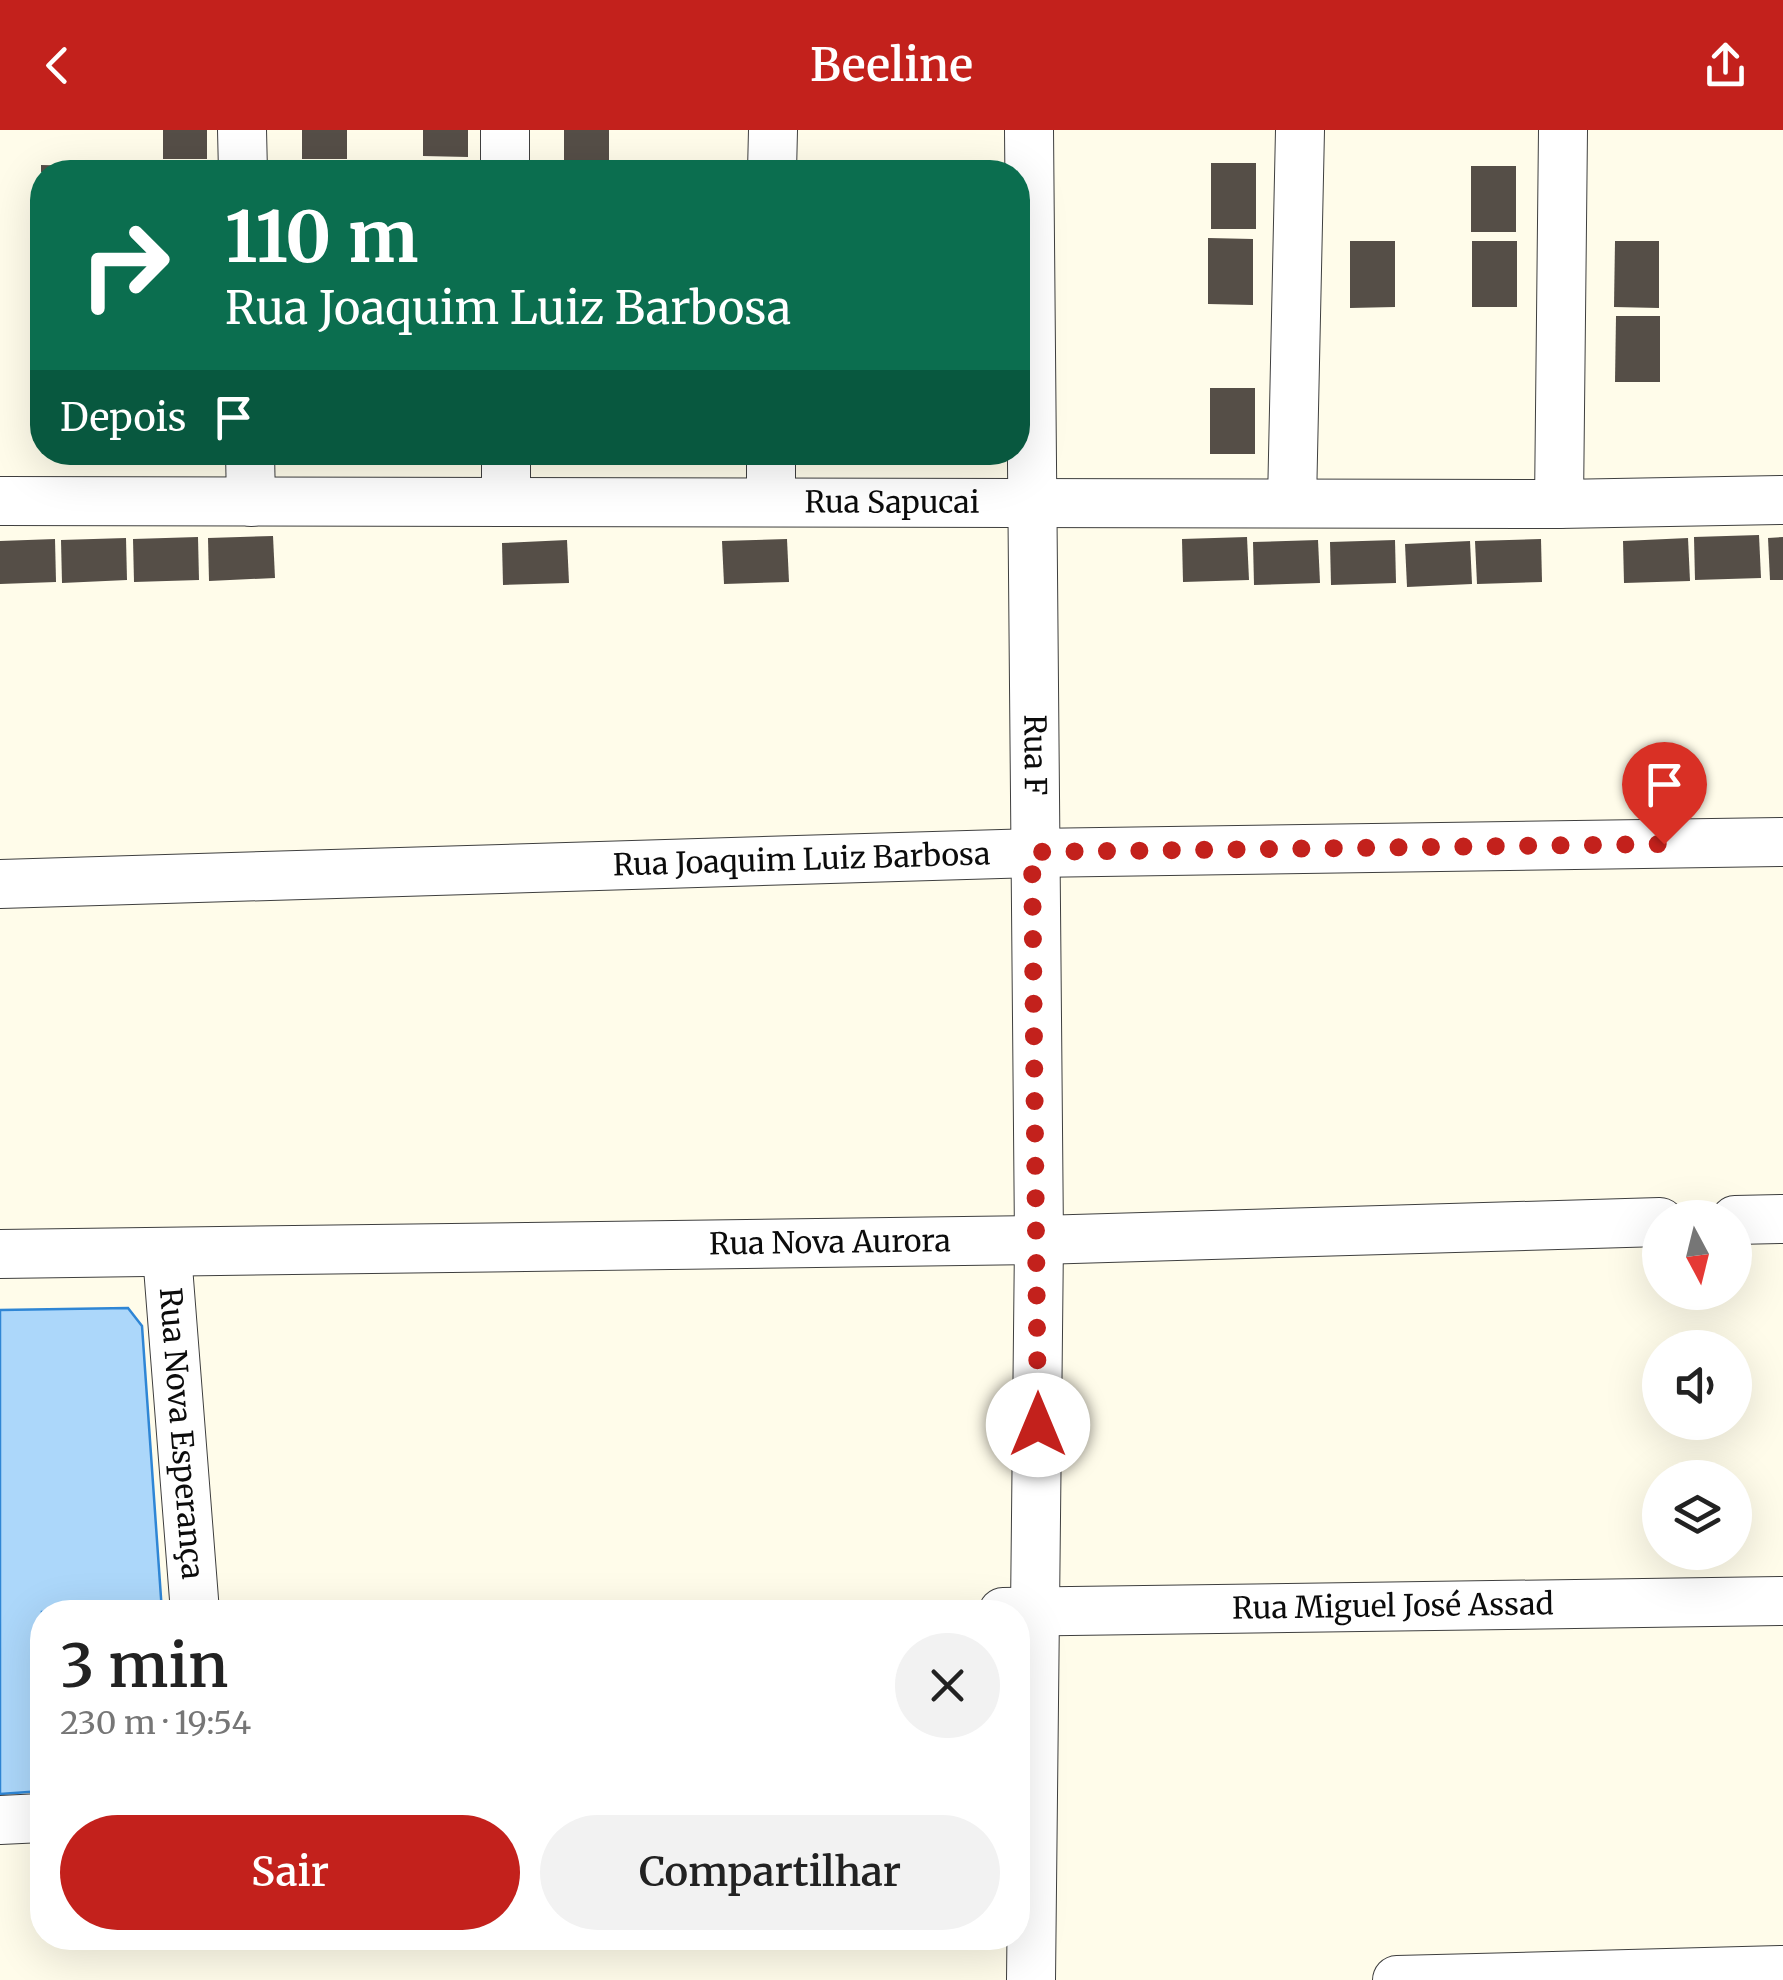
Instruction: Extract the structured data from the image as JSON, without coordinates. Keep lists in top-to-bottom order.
{
  "streets": {
    "street": [
      "Rua Sapucai",
      "Rua F",
      "Rua Joaquim Luiz Barbosa",
      "Rua Nova Aurora",
      "Rua Nova Esperança",
      "Rua Miguel José Assad"
    ]
  },
  "crossings": [
    ["Rua Sapucai", "Rua F"],
    ["Rua F", "Rua Joaquim Luiz Barbosa"],
    ["Rua F", "Rua Nova Aurora"],
    ["Rua Nova Aurora", "Rua Nova Esperança"]
  ],
  "north": "bottom",
  "page": {
    "header": "Beeline",
    "turn": ["110 m", "Rua Joaquim Luiz Barbosa"],
    "then": "Depois",
    "heading": ["3 min", "230 m · 19:54"],
    "buttons": ["Sair", "Compartilhar"]
  }
}
